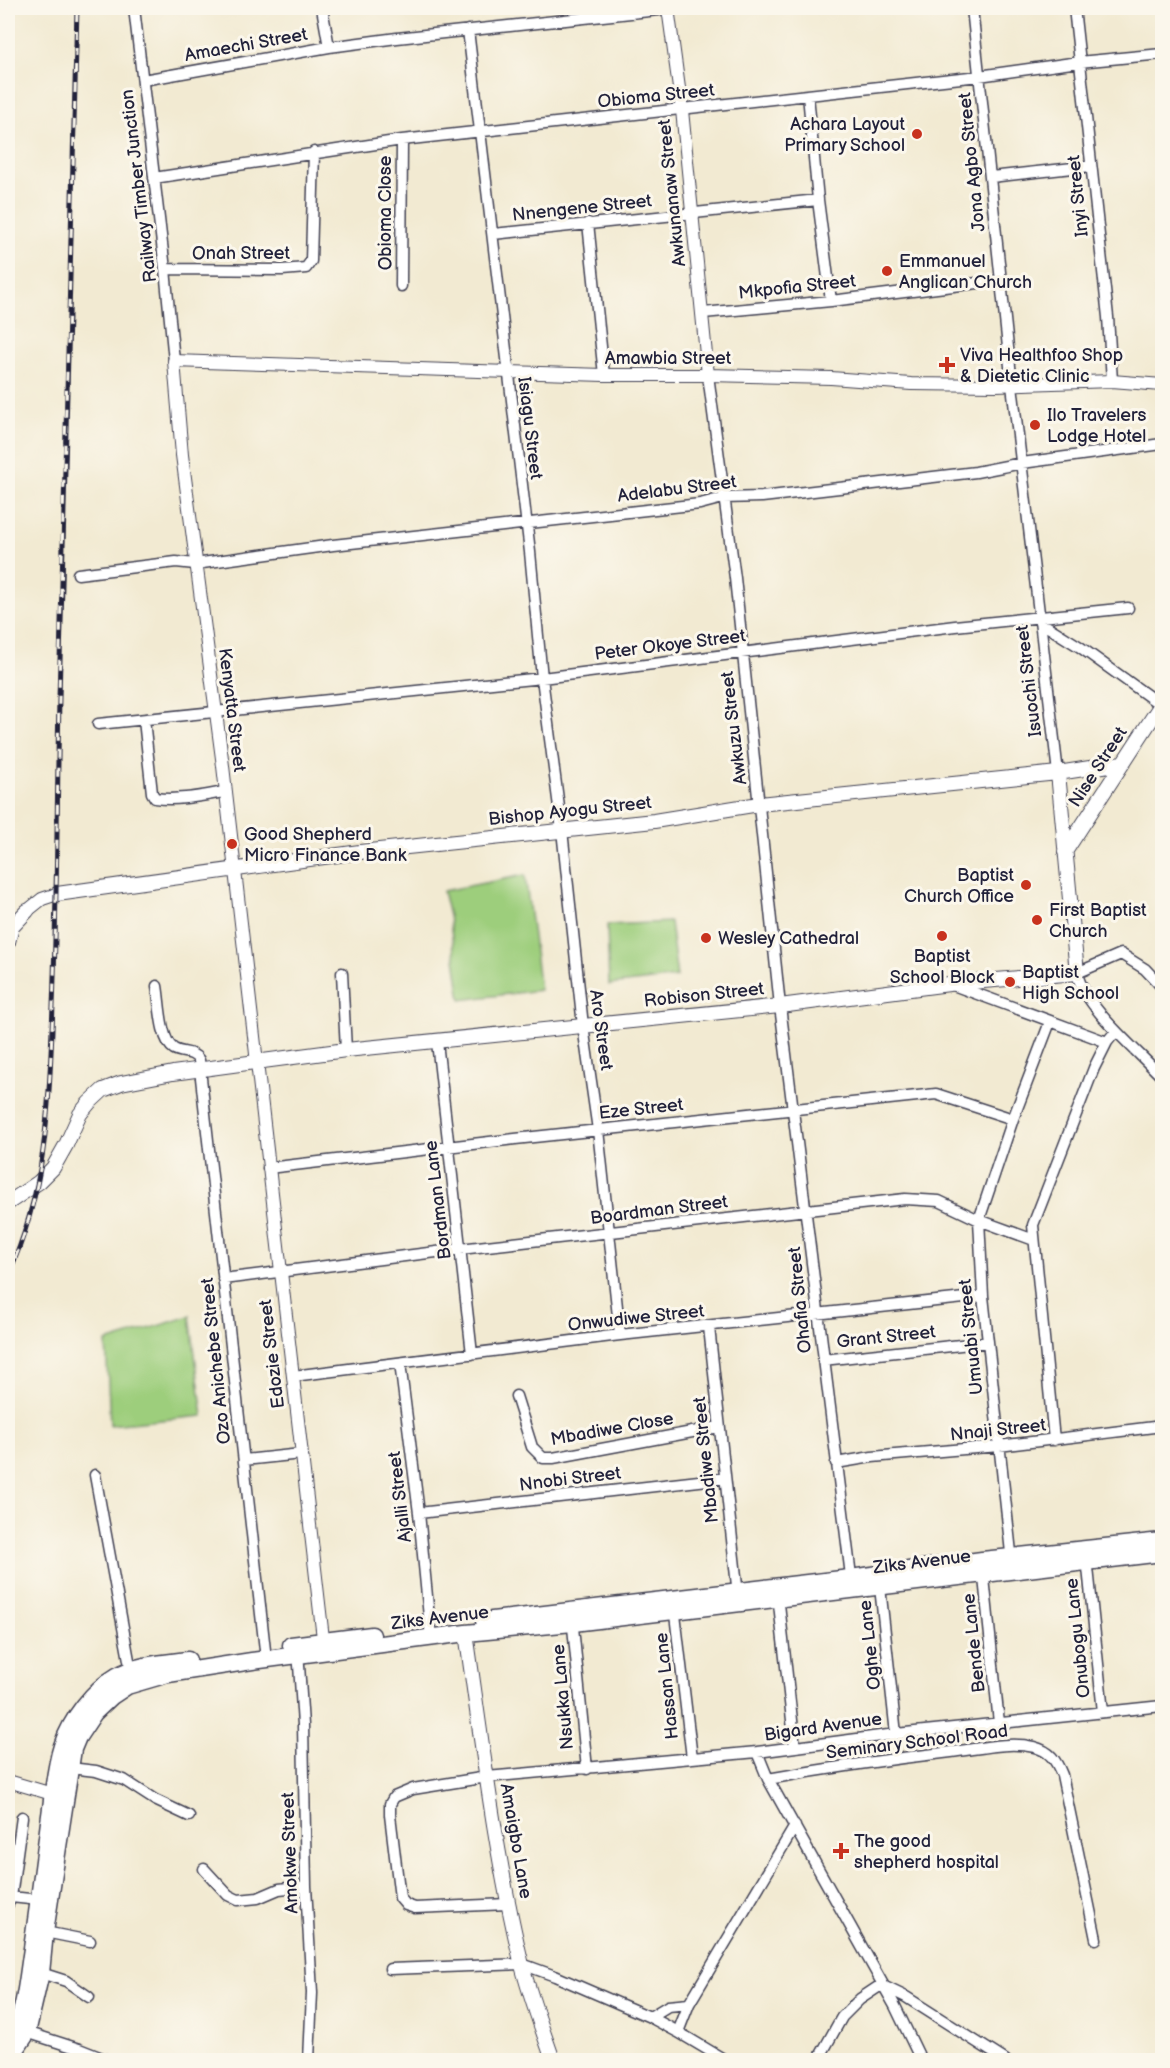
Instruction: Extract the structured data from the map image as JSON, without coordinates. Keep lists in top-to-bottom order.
{
  "streets": {
    "main road": [
      "Isuochi Street",
      "Nise Street",
      "Bishop Ayogu Street",
      "Robison Street",
      "Ziks Avenue",
      "Amaigbo Lane"
    ],
    "street": [
      "Amaechi Street",
      "Obioma Street",
      "Jona Agbo Street",
      "Railway Timber Junction",
      "Awkunanaw Street",
      "Inyi Street",
      "Nnengene Street",
      "Obioma Close",
      "Onah Street",
      "Mkpofia Street",
      "Amawbia Street",
      "Isiagu Street",
      "Adelabu Street",
      "Peter Okoye Street",
      "Kenyatta Street",
      "Awkuzu Street",
      "Aro Street",
      "Eze Street",
      "Bordman Lane",
      "Boardman Street",
      "Ohafia Street",
      "Onwudiwe Street",
      "Grant Street",
      "Umuabi Street",
      "Edozie Street",
      "Ozo Anichebe Street",
      "Mbadiwe Close",
      "Nnaji Street",
      "Mbadiwe Street",
      "Nnobi Street",
      "Ajalli Street",
      "Onubogu Lane",
      "Bende Lane",
      "Oghe Lane",
      "Hassan Lane",
      "Nsukka Lane",
      "Bigard Avenue",
      "Seminary School Road",
      "Amokwe Street"
    ]
  },
  "crossings": [
    ["Amaechi Street", "Railway Timber Junction"],
    ["Amaechi Street", "Awkunanaw Street"],
    ["Amaechi Street", "Isiagu Street"],
    ["Obioma Street", "Jona Agbo Street"],
    ["Obioma Street", "Railway Timber Junction"],
    ["Obioma Street", "Awkunanaw Street"],
    ["Obioma Street", "Inyi Street"],
    ["Obioma Street", "Obioma Close"],
    ["Obioma Street", "Onah Street"],
    ["Obioma Street", "Isiagu Street"],
    ["Jona Agbo Street", "Mkpofia Street"],
    ["Jona Agbo Street", "Amawbia Street"],
    ["Jona Agbo Street", "Isuochi Street"],
    ["Railway Timber Junction", "Onah Street"],
    ["Railway Timber Junction", "Amawbia Street"],
    ["Railway Timber Junction", "Kenyatta Street"],
    ["Awkunanaw Street", "Nnengene Street"],
    ["Awkunanaw Street", "Mkpofia Street"],
    ["Awkunanaw Street", "Amawbia Street"],
    ["Awkunanaw Street", "Awkuzu Street"],
    ["Inyi Street", "Amawbia Street"],
    ["Nnengene Street", "Isiagu Street"],
    ["Amawbia Street", "Isiagu Street"],
    ["Amawbia Street", "Isuochi Street"],
    ["Amawbia Street", "Kenyatta Street"],
    ["Amawbia Street", "Awkuzu Street"],
    ["Isiagu Street", "Adelabu Street"],
    ["Isiagu Street", "Peter Okoye Street"],
    ["Isiagu Street", "Bishop Ayogu Street"],
    ["Isiagu Street", "Aro Street"],
    ["Adelabu Street", "Isuochi Street"],
    ["Adelabu Street", "Kenyatta Street"],
    ["Adelabu Street", "Awkuzu Street"],
    ["Peter Okoye Street", "Isuochi Street"],
    ["Peter Okoye Street", "Kenyatta Street"],
    ["Peter Okoye Street", "Awkuzu Street"],
    ["Isuochi Street", "Nise Street"],
    ["Isuochi Street", "Bishop Ayogu Street"],
    ["Isuochi Street", "Robison Street"],
    ["Kenyatta Street", "Bishop Ayogu Street"],
    ["Kenyatta Street", "Robison Street"],
    ["Kenyatta Street", "Edozie Street"],
    ["Awkuzu Street", "Bishop Ayogu Street"],
    ["Awkuzu Street", "Robison Street"],
    ["Awkuzu Street", "Ohafia Street"],
    ["Nise Street", "Bishop Ayogu Street"],
    ["Bishop Ayogu Street", "Aro Street"],
    ["Robison Street", "Aro Street"],
    ["Robison Street", "Bordman Lane"],
    ["Robison Street", "Ohafia Street"],
    ["Robison Street", "Edozie Street"],
    ["Robison Street", "Ozo Anichebe Street"],
    ["Aro Street", "Eze Street"],
    ["Aro Street", "Boardman Street"],
    ["Aro Street", "Onwudiwe Street"],
    ["Eze Street", "Bordman Lane"],
    ["Eze Street", "Ohafia Street"],
    ["Eze Street", "Umuabi Street"],
    ["Eze Street", "Edozie Street"],
    ["Bordman Lane", "Boardman Street"],
    ["Bordman Lane", "Onwudiwe Street"],
    ["Boardman Street", "Ohafia Street"],
    ["Boardman Street", "Umuabi Street"],
    ["Boardman Street", "Edozie Street"],
    ["Boardman Street", "Ozo Anichebe Street"],
    ["Ohafia Street", "Onwudiwe Street"],
    ["Ohafia Street", "Grant Street"],
    ["Ohafia Street", "Nnaji Street"],
    ["Ohafia Street", "Ziks Avenue"],
    ["Onwudiwe Street", "Umuabi Street"],
    ["Onwudiwe Street", "Edozie Street"],
    ["Onwudiwe Street", "Mbadiwe Street"],
    ["Onwudiwe Street", "Ajalli Street"],
    ["Grant Street", "Umuabi Street"],
    ["Umuabi Street", "Nnaji Street"],
    ["Umuabi Street", "Ziks Avenue"],
    ["Edozie Street", "Ziks Avenue"],
    ["Ozo Anichebe Street", "Ziks Avenue"],
    ["Mbadiwe Close", "Mbadiwe Street"],
    ["Mbadiwe Street", "Nnobi Street"],
    ["Mbadiwe Street", "Ziks Avenue"],
    ["Nnobi Street", "Ajalli Street"],
    ["Ajalli Street", "Ziks Avenue"],
    ["Ziks Avenue", "Onubogu Lane"],
    ["Ziks Avenue", "Bende Lane"],
    ["Ziks Avenue", "Oghe Lane"],
    ["Ziks Avenue", "Hassan Lane"],
    ["Ziks Avenue", "Nsukka Lane"],
    ["Ziks Avenue", "Amaigbo Lane"],
    ["Ziks Avenue", "Amokwe Street"],
    ["Onubogu Lane", "Bigard Avenue"],
    ["Bende Lane", "Bigard Avenue"],
    ["Oghe Lane", "Bigard Avenue"],
    ["Hassan Lane", "Bigard Avenue"],
    ["Nsukka Lane", "Bigard Avenue"],
    ["Bigard Avenue", "Amaigbo Lane"]
  ],
  "places": {
    "other": [
      "Achara Layout Primary School",
      "Emmanuel Anglican Church",
      "Ilo Travelers Lodge Hotel",
      "Good Shepherd Micro Finance Bank",
      "Baptist Church Office",
      "First Baptist Church",
      "Baptist School Block",
      "Wesley Cathedral",
      "Baptist High School"
    ],
    "health": ["Viva Healthfoo Shop & Dietetic Clinic", "The good shepherd hospital"]
  }
}
